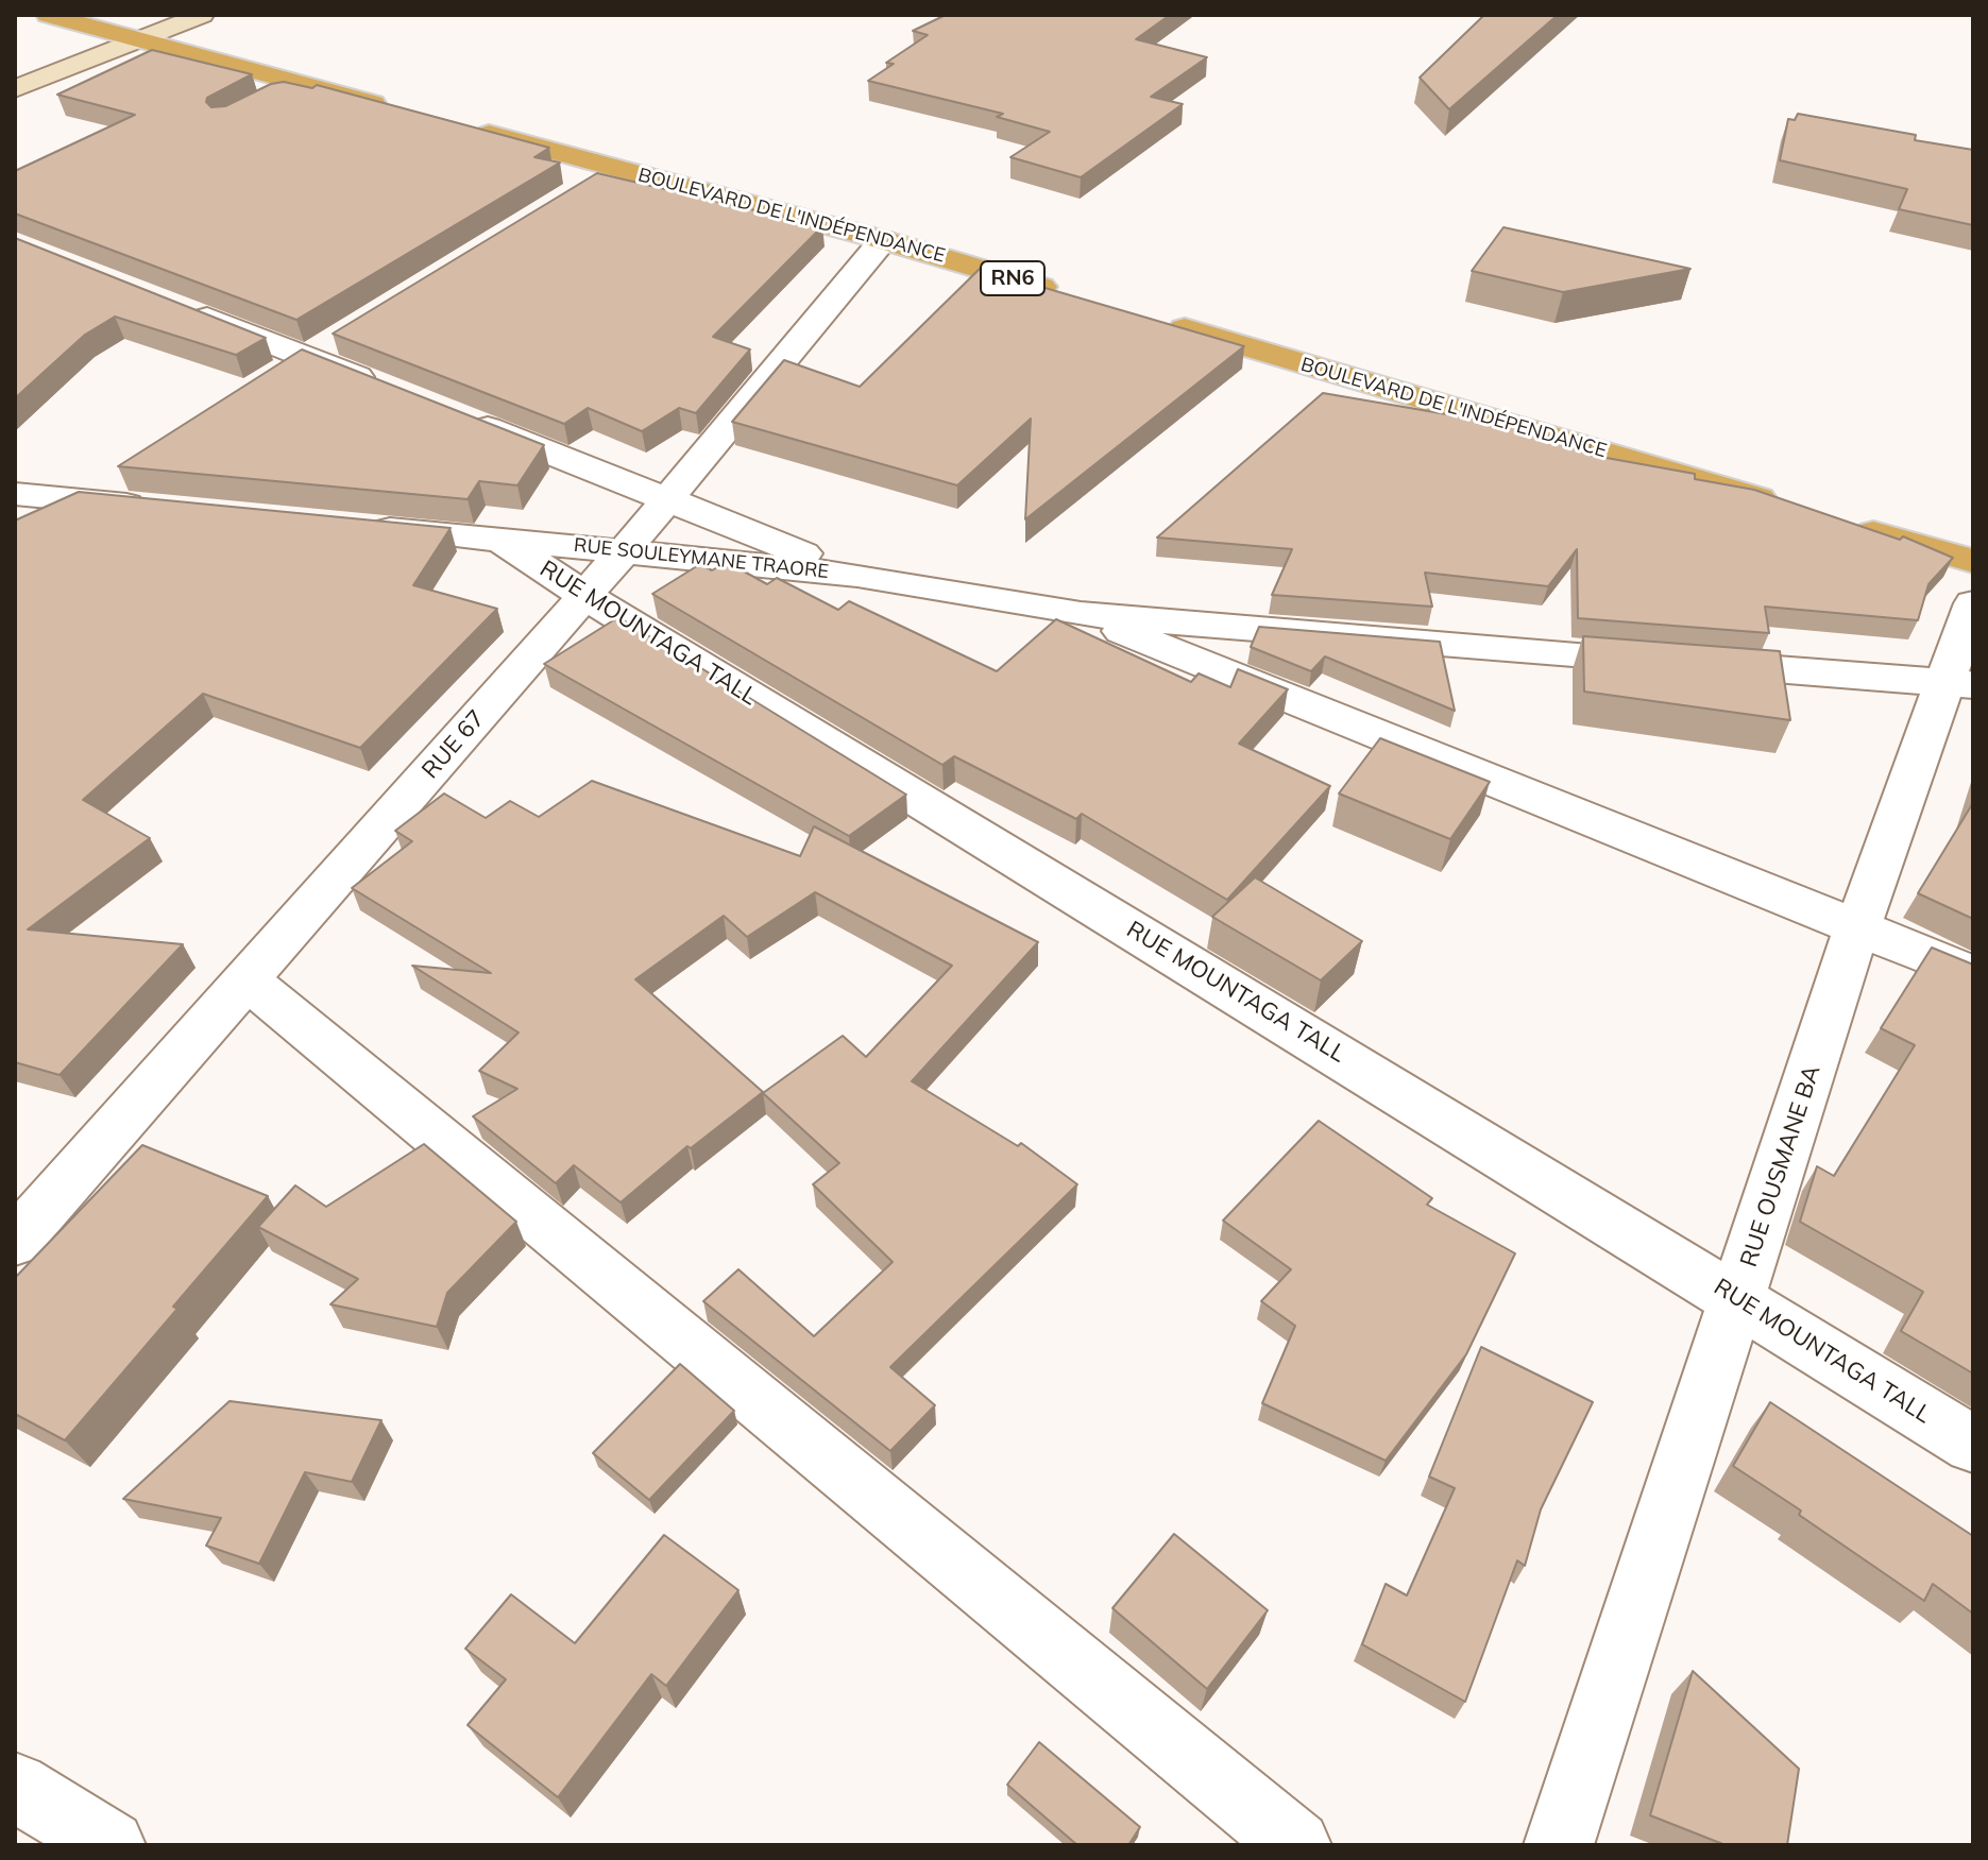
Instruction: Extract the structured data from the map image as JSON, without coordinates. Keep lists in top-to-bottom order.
{
  "streets": {
    "highway": ["BOULEVARD DE L'INDÉPENDANCE", "RN6"],
    "street": [
      "RUE SOULEYMANE TRAORE",
      "RUE MOUNTAGA TALL",
      "RUE 67",
      "RUE OUSMANE BA"
    ]
  },
  "crossings": [
    ["BOULEVARD DE L'INDÉPENDANCE", "RUE 67"],
    ["RUE SOULEYMANE TRAORE", "RUE MOUNTAGA TALL"],
    ["RUE SOULEYMANE TRAORE", "RUE 67"],
    ["RUE MOUNTAGA TALL", "RUE 67"],
    ["RUE MOUNTAGA TALL", "RUE OUSMANE BA"]
  ]
}
